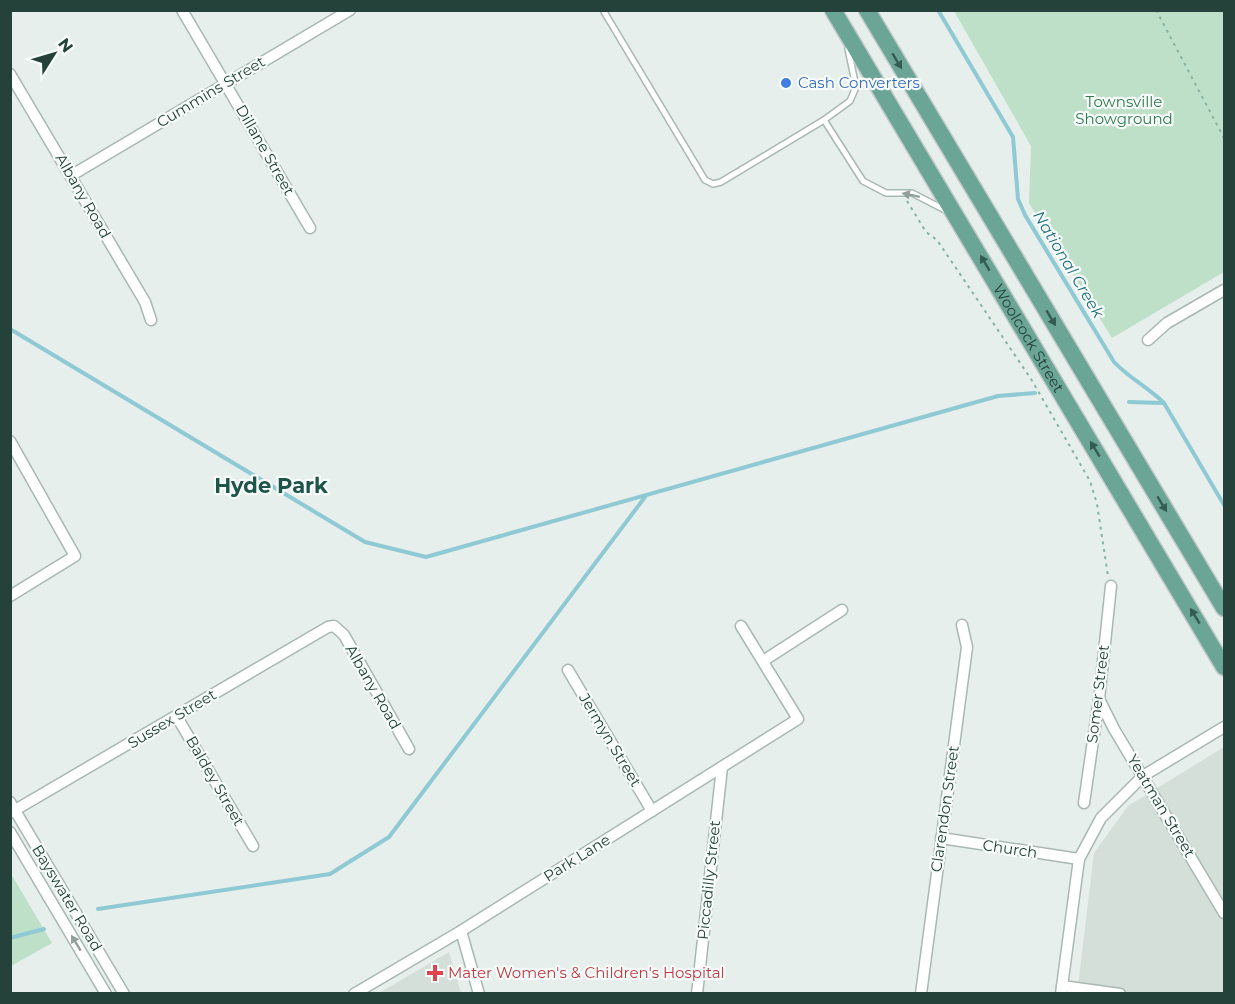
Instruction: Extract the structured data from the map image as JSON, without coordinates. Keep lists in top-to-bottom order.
{
  "streets": {
    "main road": ["Woolcock Street"],
    "street": [
      "Cummins Street",
      "Dillane Street",
      "Albany Road",
      "Somer Street",
      "Sussex Street",
      "Jermyn Street",
      "Baldey Street",
      "Yeatman Street",
      "Clarendon Street",
      "Church",
      "Park Lane",
      "Piccadilly Street",
      "Bayswater Road"
    ]
  },
  "crossings": [
    ["Cummins Street", "Dillane Street"],
    ["Cummins Street", "Albany Road"],
    ["Albany Road", "Sussex Street"],
    ["Somer Street", "Yeatman Street"],
    ["Sussex Street", "Baldey Street"],
    ["Sussex Street", "Bayswater Road"],
    ["Jermyn Street", "Park Lane"],
    ["Clarendon Street", "Church"],
    ["Park Lane", "Piccadilly Street"]
  ],
  "districts": ["Hyde Park"],
  "water": ["National Creek"],
  "parks": ["Townsville Showground"],
  "places": {
    "other": ["Cash Converters"],
    "health": ["Mater Women's & Children's Hospital"]
  },
  "north": "top right"
}
